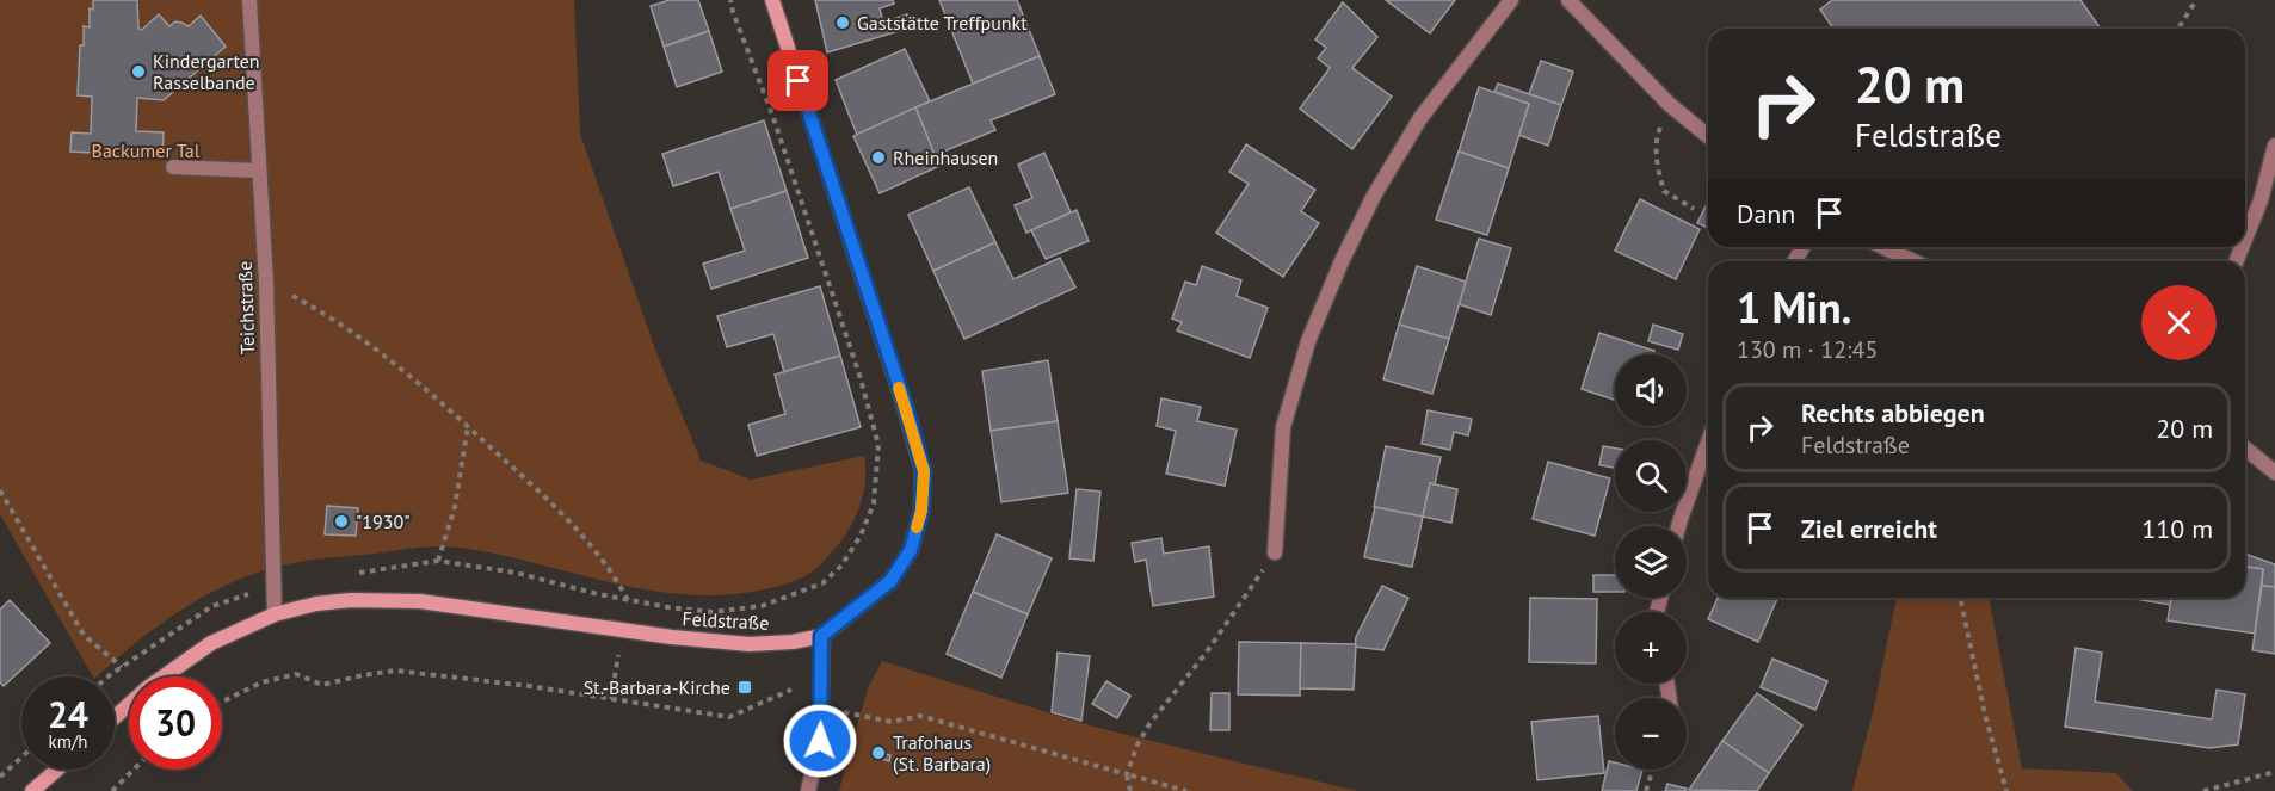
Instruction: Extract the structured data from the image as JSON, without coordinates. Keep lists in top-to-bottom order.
{
  "streets": {
    "main road": ["Feldstraße"],
    "street": ["Teichstraße"]
  },
  "crossings": [
    ["Teichstraße", "Feldstraße"]
  ],
  "parks": ["Backumer Tal"],
  "places": {
    "other": [
      "Gaststätte Treffpunkt",
      "Kindergarten Rasselbande",
      "Rheinhausen",
      "\"1930\"",
      "Trafohaus (St. Barbara)"
    ],
    "transit": ["St.-Barbara-Kirche"]
  },
  "page": {
    "turn": ["20 m", "Feldstraße"],
    "then": "Dann",
    "heading": ["1 Min.", "130 m · 12:45"],
    "map_buttons": ["+", "−"],
    "list": [
      {
        "name": "Rechts abbiegen",
        "note": "Feldstraße",
        "value": "20 m"
      },
      {
        "name": "Ziel erreicht",
        "value": "110 m"
      }
    ],
    "speed": "24 km/h",
    "limit": "30"
  }
}
